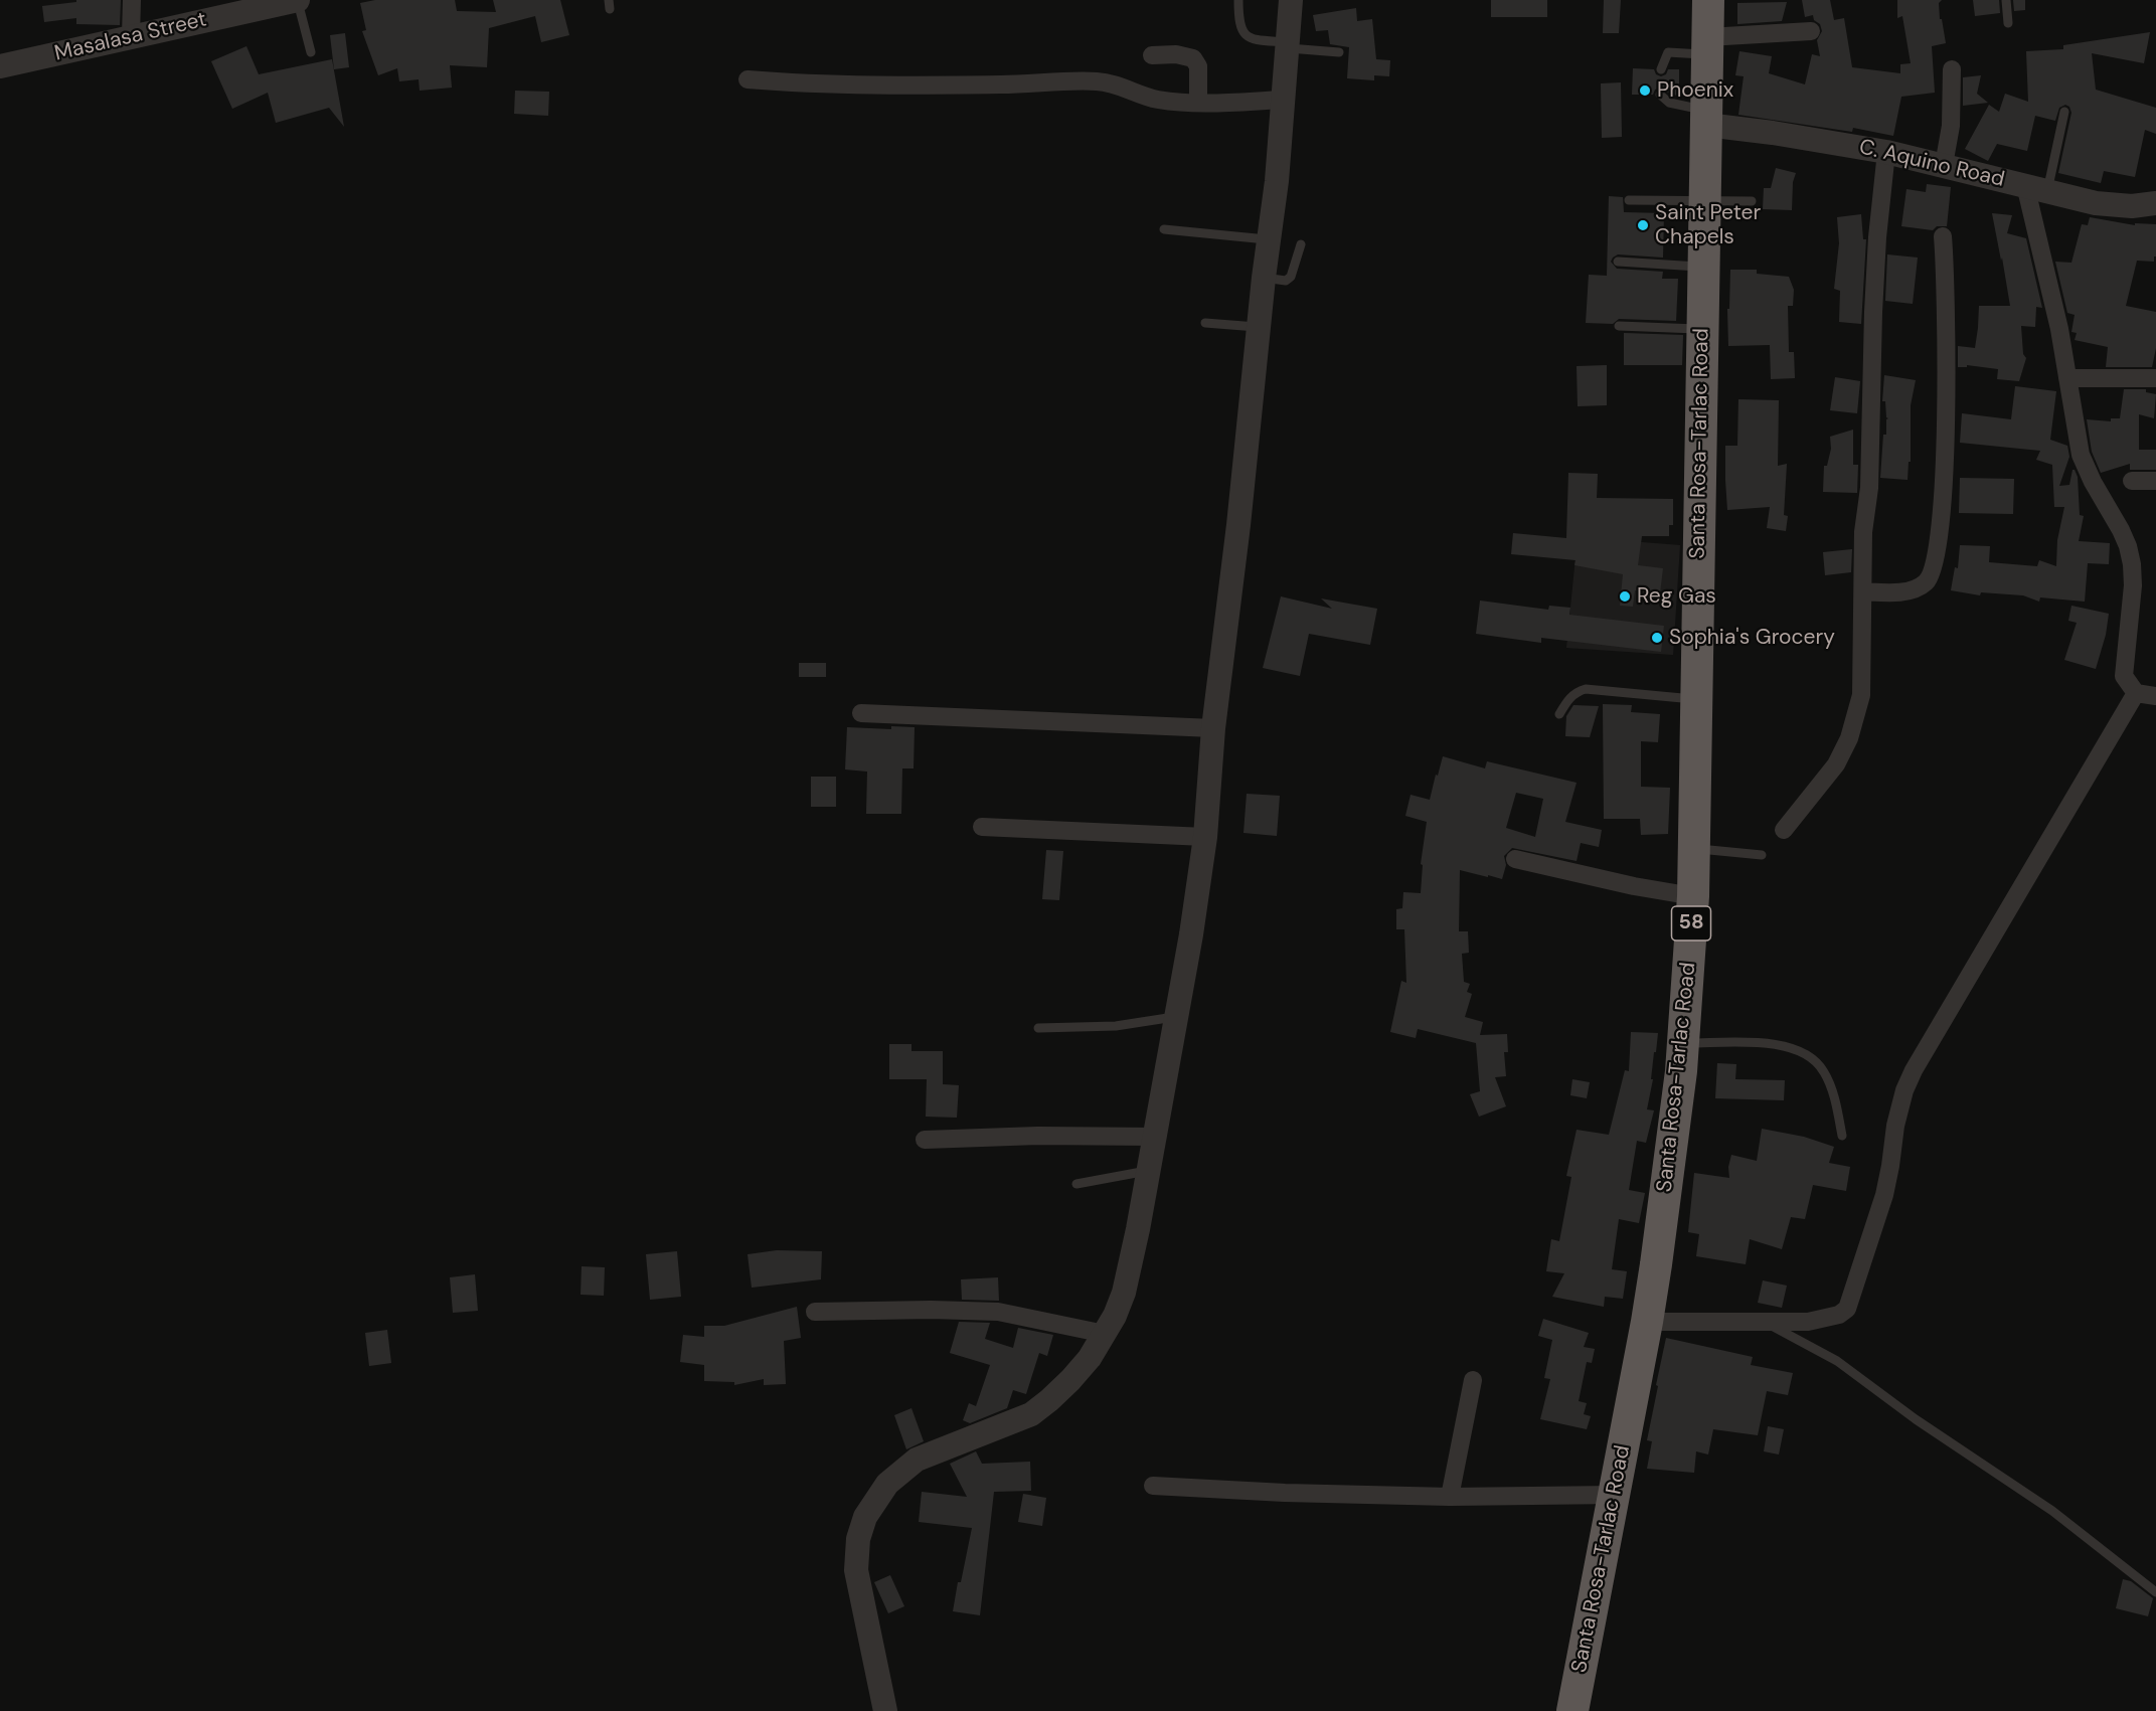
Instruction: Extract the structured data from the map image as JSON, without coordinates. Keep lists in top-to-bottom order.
{
  "streets": {
    "highway": ["Santa Rosa-Tarlac Road", "58"],
    "street": ["Masalasa Street", "C. Aquino Road"]
  },
  "crossings": [
    ["C. Aquino Road", "Santa Rosa-Tarlac Road"]
  ],
  "places": [
    "Phoenix",
    "Saint Peter Chapels",
    "Reg Gas",
    "Sophia's Grocery"
  ]
}
